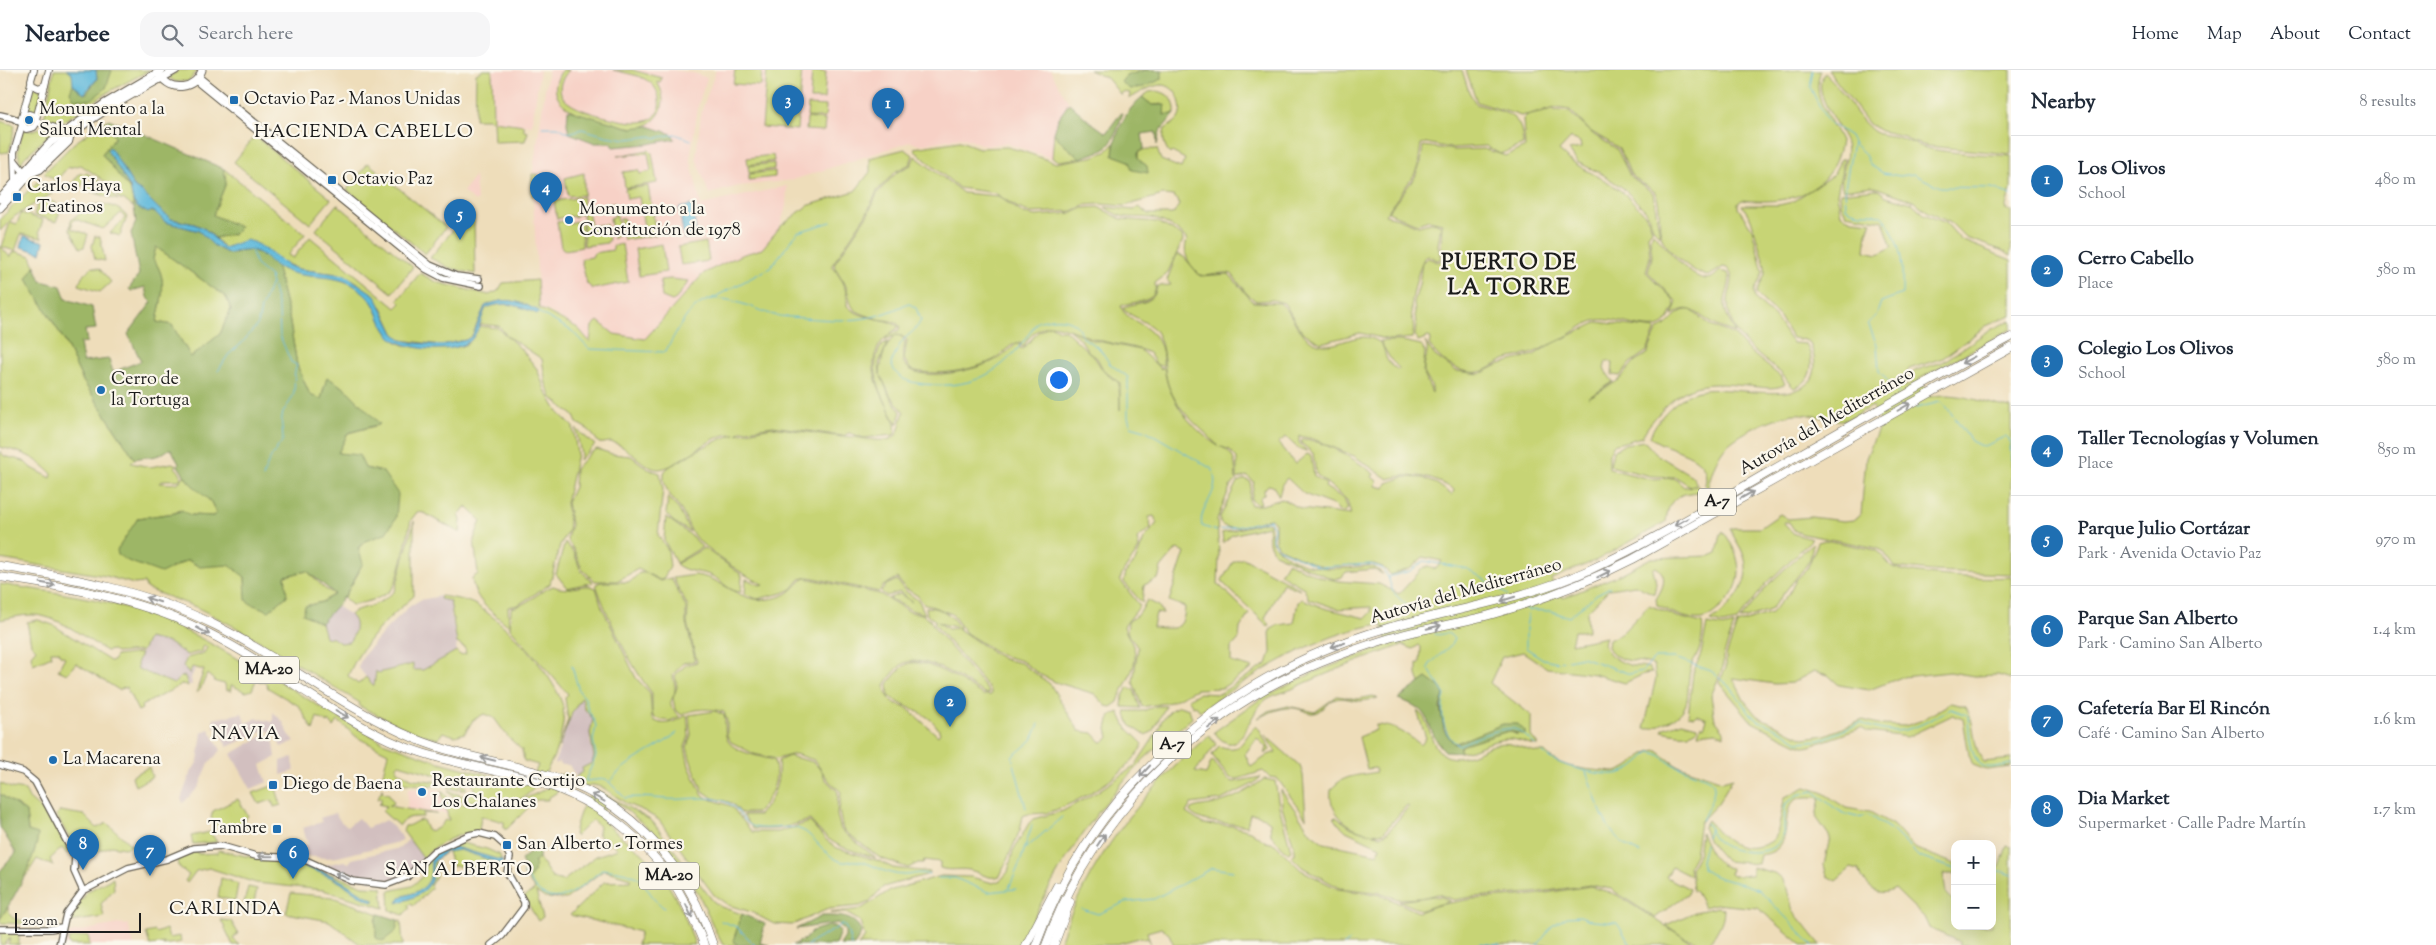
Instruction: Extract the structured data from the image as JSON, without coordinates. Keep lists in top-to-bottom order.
{
  "streets": {
    "highway": ["Autovía del Mediterráneo", "A-7", "MA-20"]
  },
  "districts": [
    "HACIENDA CABELLO",
    "PUERTO DE LA TORRE",
    "NAVIA",
    "SAN ALBERTO",
    "CARLINDA"
  ],
  "places": {
    "transit": [
      "Octavio Paz - Manos Unidas",
      "Octavio Paz",
      "Carlos Haya - Teatinos",
      "Diego de Baena",
      "Tambre",
      "San Alberto - Tormes"
    ],
    "other": [
      "Monumento a la Salud Mental",
      "Monumento a la Constitución de 1978",
      "Cerro de la Tortuga",
      "La Macarena",
      "Restaurante Cortijo Los Chalanes"
    ]
  },
  "scale_bar": "200 m",
  "page": {
    "header": "Nearbee",
    "search": "Search here",
    "nav": [
      "Home",
      "Map",
      "About",
      "Contact"
    ],
    "heading": ["Nearby", "8 results"],
    "pins": [
      "3",
      "1",
      "4",
      "5",
      "2",
      "8",
      "7",
      "6"
    ],
    "list": [
      {
        "mark": "1",
        "name": "Los Olivos",
        "note": "School",
        "value": "480 m"
      },
      {
        "mark": "2",
        "name": "Cerro Cabello",
        "note": "Place",
        "value": "580 m"
      },
      {
        "mark": "3",
        "name": "Colegio Los Olivos",
        "note": "School",
        "value": "580 m"
      },
      {
        "mark": "4",
        "name": "Taller Tecnologías y Volumen",
        "note": "Place",
        "value": "850 m"
      },
      {
        "mark": "5",
        "name": "Parque Julio Cortázar",
        "note": "Park · Avenida Octavio Paz",
        "value": "970 m"
      },
      {
        "mark": "6",
        "name": "Parque San Alberto",
        "note": "Park · Camino San Alberto",
        "value": "1.4 km"
      },
      {
        "mark": "7",
        "name": "Cafetería Bar El Rincón",
        "note": "Café · Camino San Alberto",
        "value": "1.6 km"
      },
      {
        "mark": "8",
        "name": "Dia Market",
        "note": "Supermarket · Calle Padre Martín",
        "value": "1.7 km"
      }
    ],
    "map_buttons": ["+", "−"],
    "scale": "200 m"
  }
}
